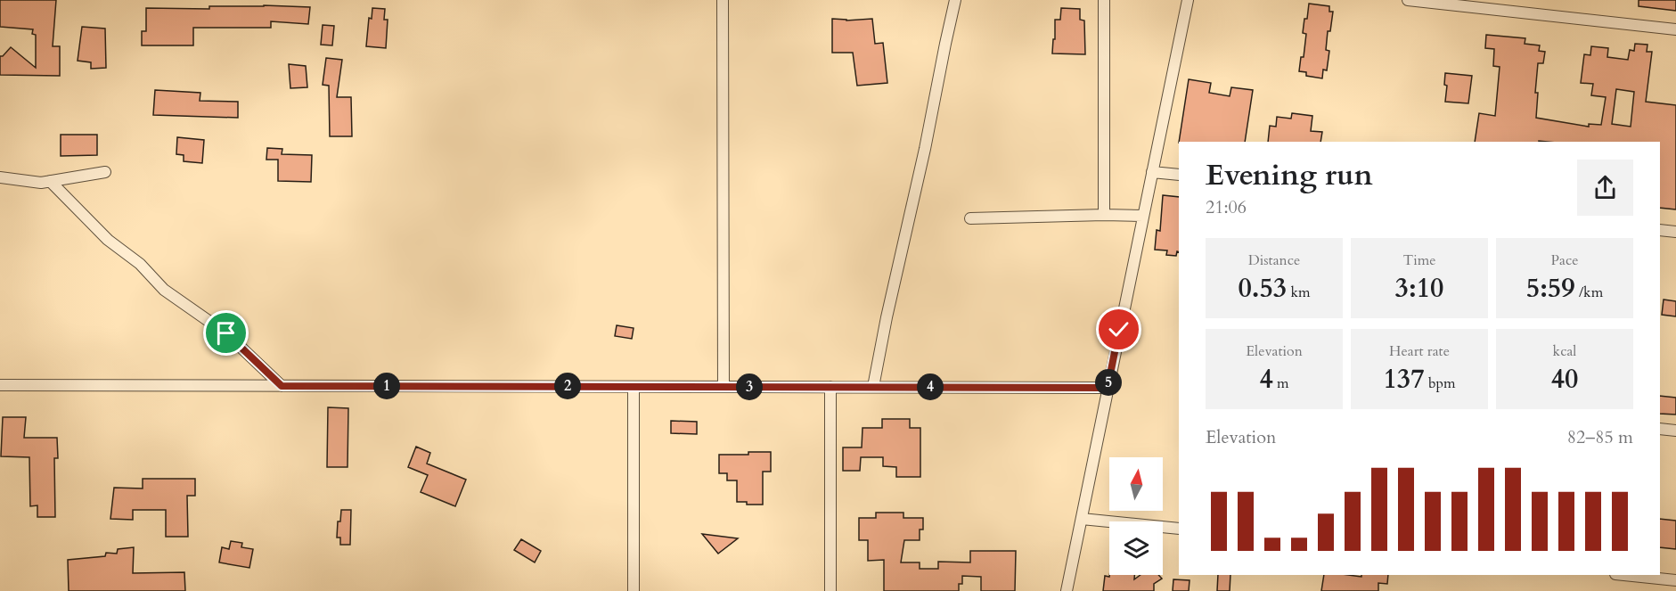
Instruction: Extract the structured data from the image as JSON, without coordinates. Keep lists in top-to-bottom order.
{
  "north": "top",
  "page": {
    "heading": ["Evening run", "21:06"],
    "stats": [
      ["Distance", "0.53 km"],
      ["Time", "3:10"],
      ["Pace", "5:59 /km"],
      ["Elevation", "4 m"],
      ["Heart rate", "137 bpm"],
      ["kcal", "40"]
    ],
    "pins": [
      "5",
      "1",
      "2",
      "3",
      "4"
    ],
    "chart": ["Elevation", "82–85 m"]
  }
}
